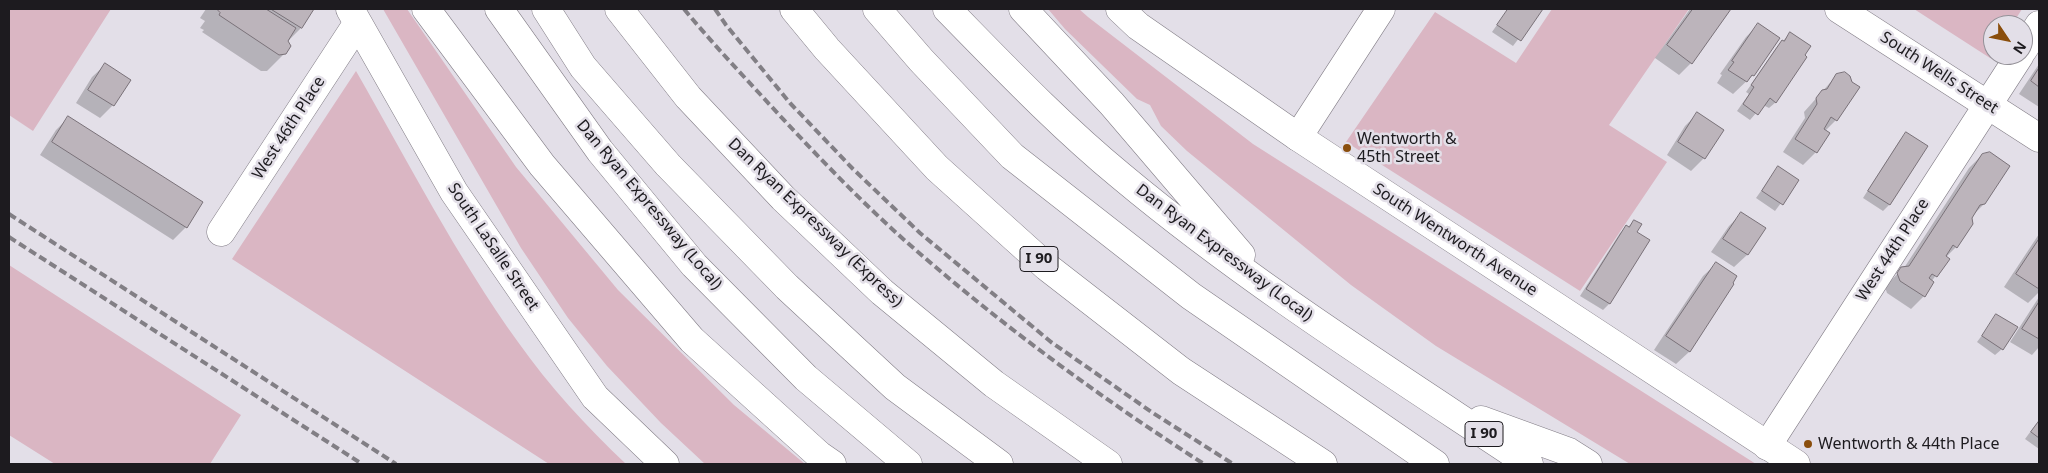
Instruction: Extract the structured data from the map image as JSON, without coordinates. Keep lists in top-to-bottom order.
{
  "streets": {
    "main road": [
      "South Wells Street",
      "West 46th Place",
      "Dan Ryan Expressway (Local)",
      "Dan Ryan Expressway (Express)",
      "South Wentworth Avenue",
      "South LaSalle Street",
      "West 44th Place",
      "I 90"
    ]
  },
  "crossings": [
    ["South Wells Street", "West 44th Place"],
    ["West 46th Place", "South LaSalle Street"],
    ["South Wentworth Avenue", "West 44th Place"]
  ],
  "places": ["Wentworth & 45th Street", "Wentworth & 44th Place"],
  "north": "bottom right"
}
